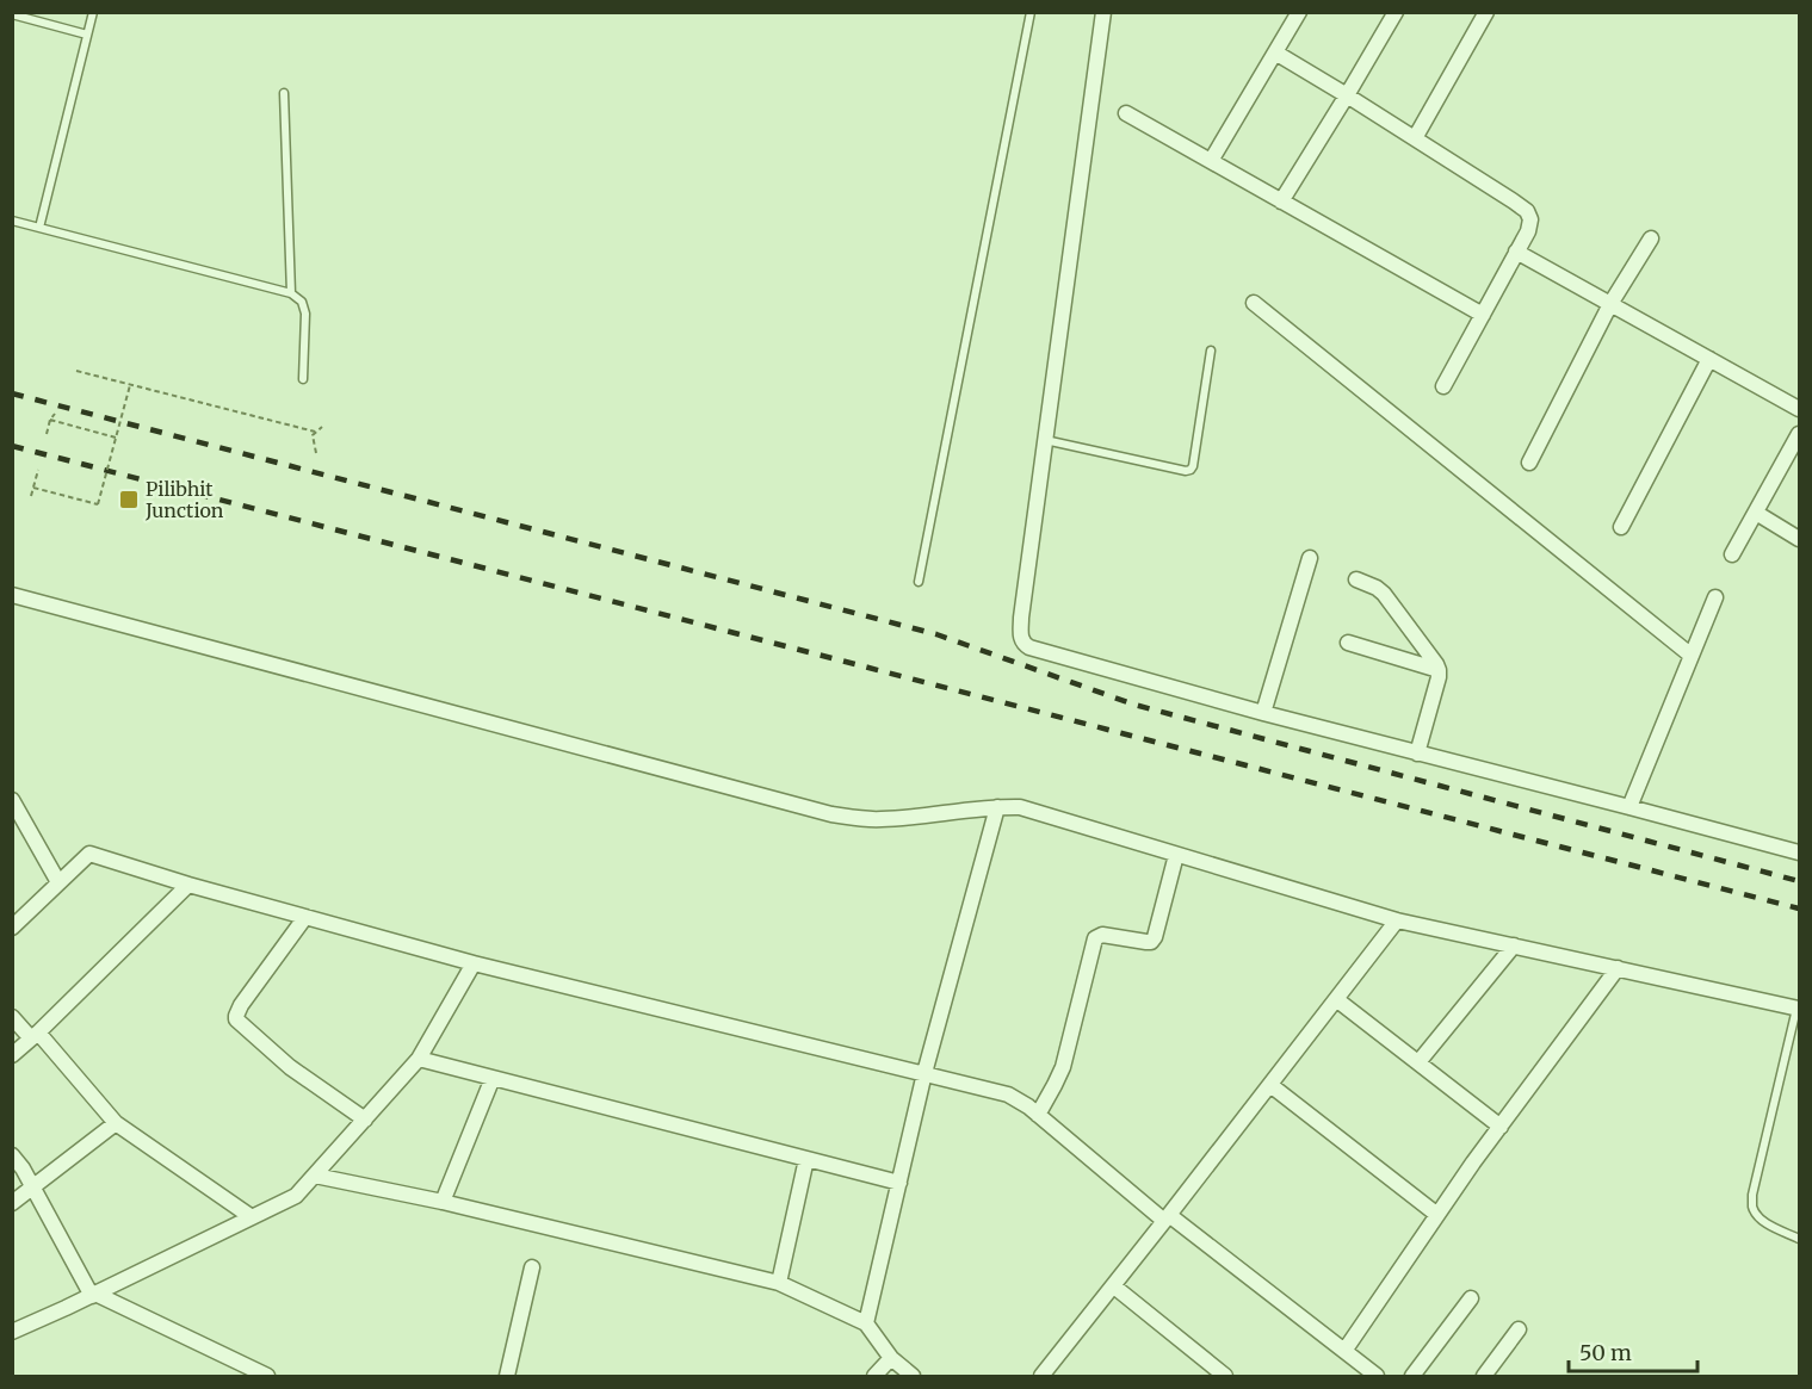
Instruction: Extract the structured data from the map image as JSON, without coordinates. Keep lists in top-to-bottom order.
{
  "places": {
    "transit": ["Pilibhit Junction"]
  },
  "scale_bar": "50 m"
}
